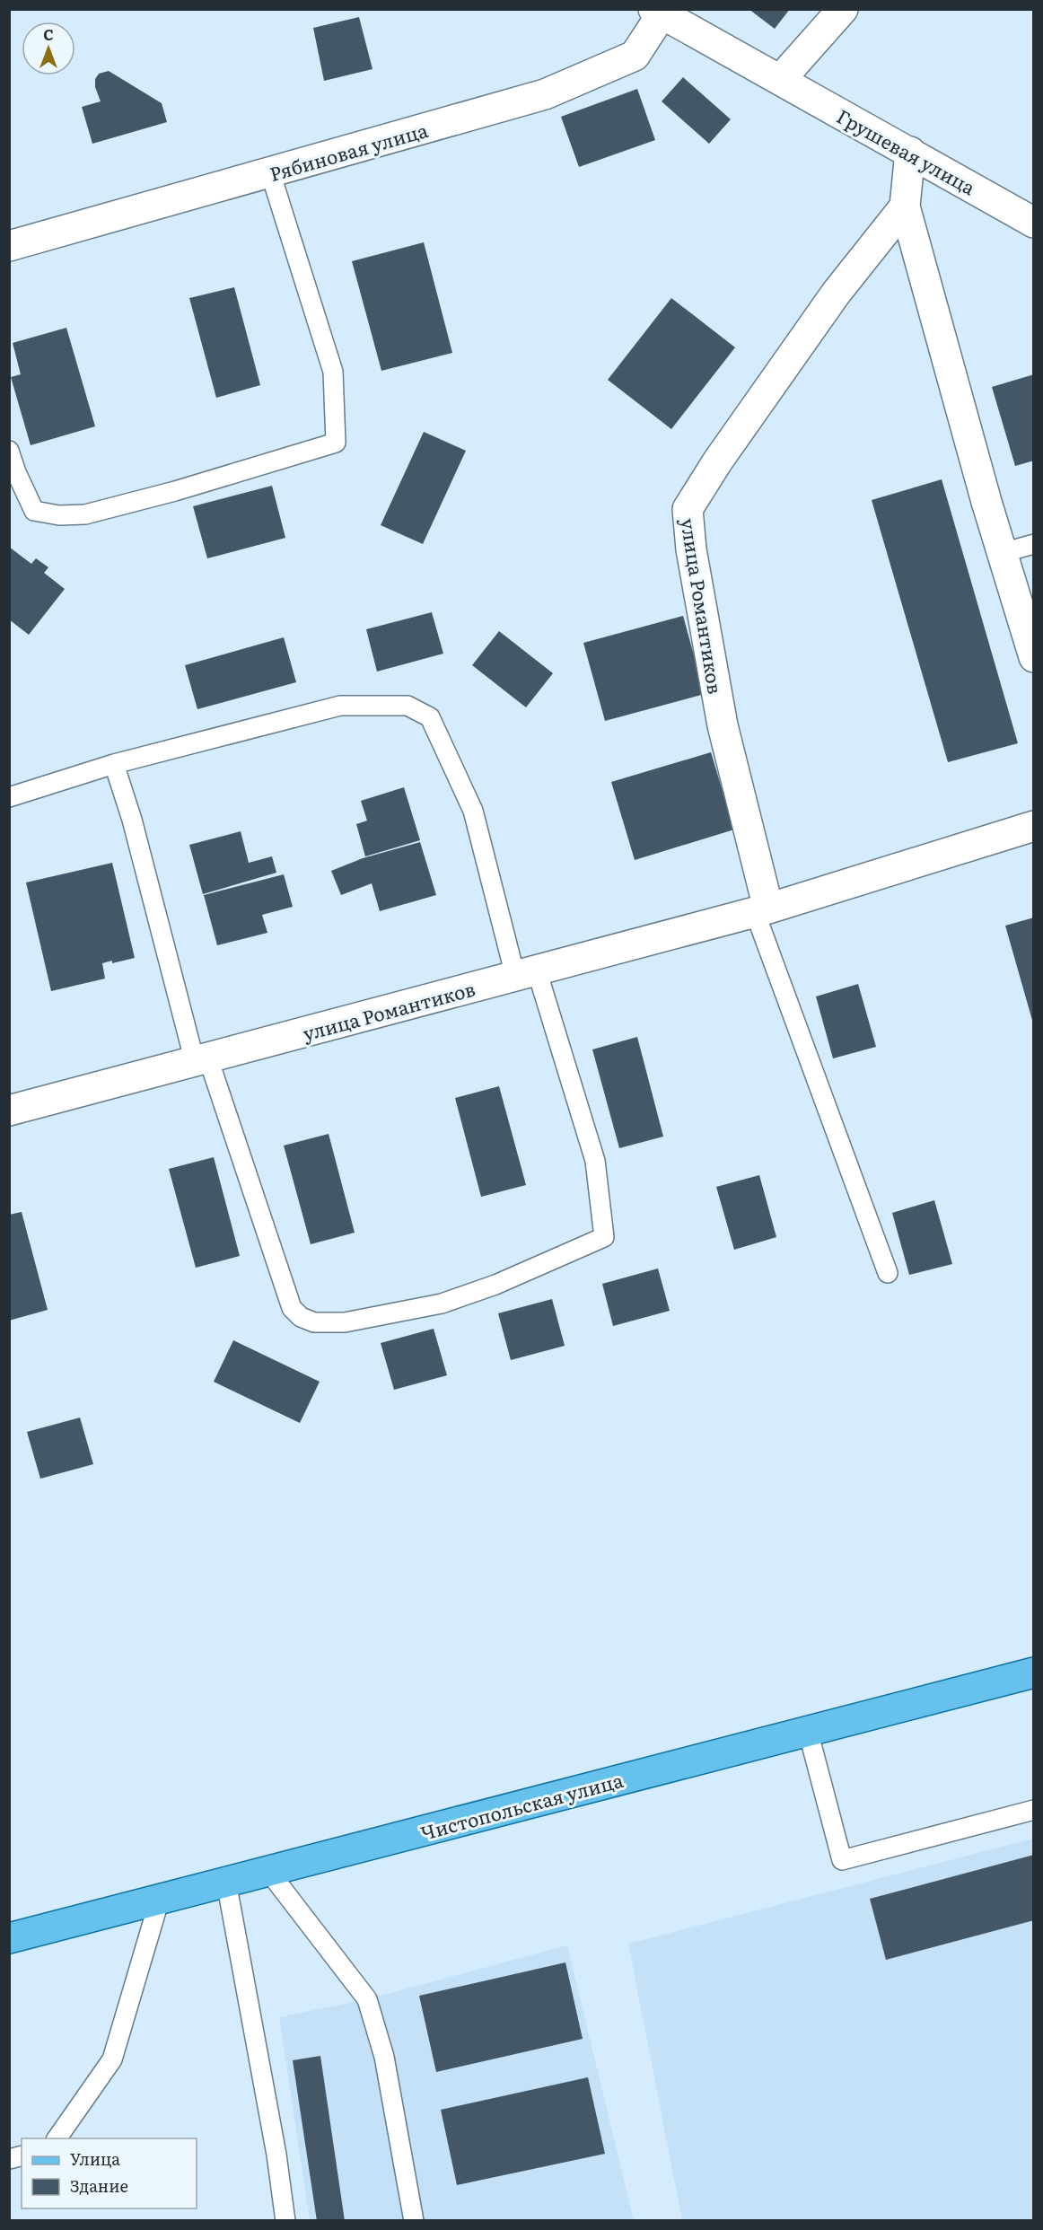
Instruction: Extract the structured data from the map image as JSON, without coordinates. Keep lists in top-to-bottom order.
{
  "streets": {
    "main road": ["Чистопольская улица"],
    "street": ["Рябиновая улица", "Грушевая улица", "улица Романтиков"]
  },
  "crossings": [
    ["Рябиновая улица", "Грушевая улица"]
  ],
  "legend": ["Улица", "Здание"],
  "north": "top"
}
